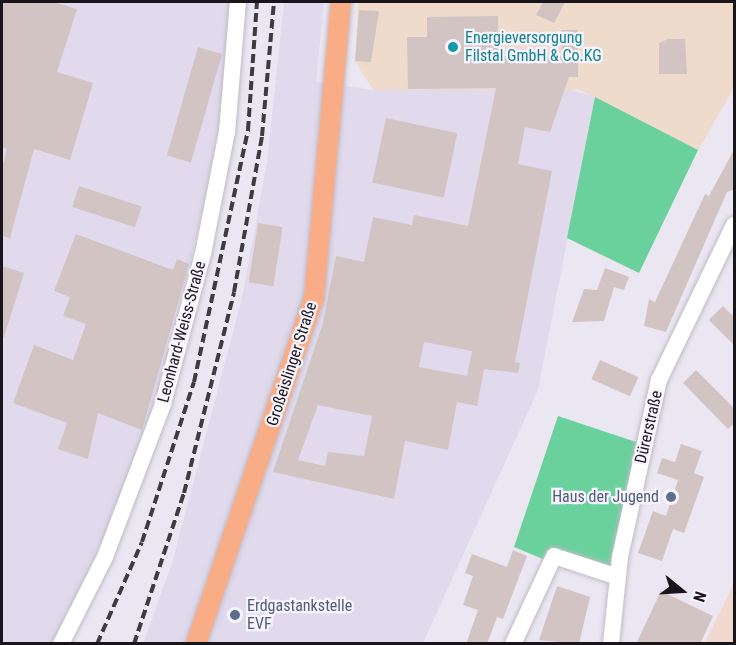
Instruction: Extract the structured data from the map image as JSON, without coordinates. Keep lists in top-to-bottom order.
{
  "streets": {
    "main road": ["Großeislinger Straße"],
    "street": ["Leonhard-Weiss-Straße", "Dürerstraße"]
  },
  "places": ["Energieversorgung Filstal GmbH & Co.KG", "Haus der Jugend", "Erdgastankstelle EVF"],
  "north": "right"
}
